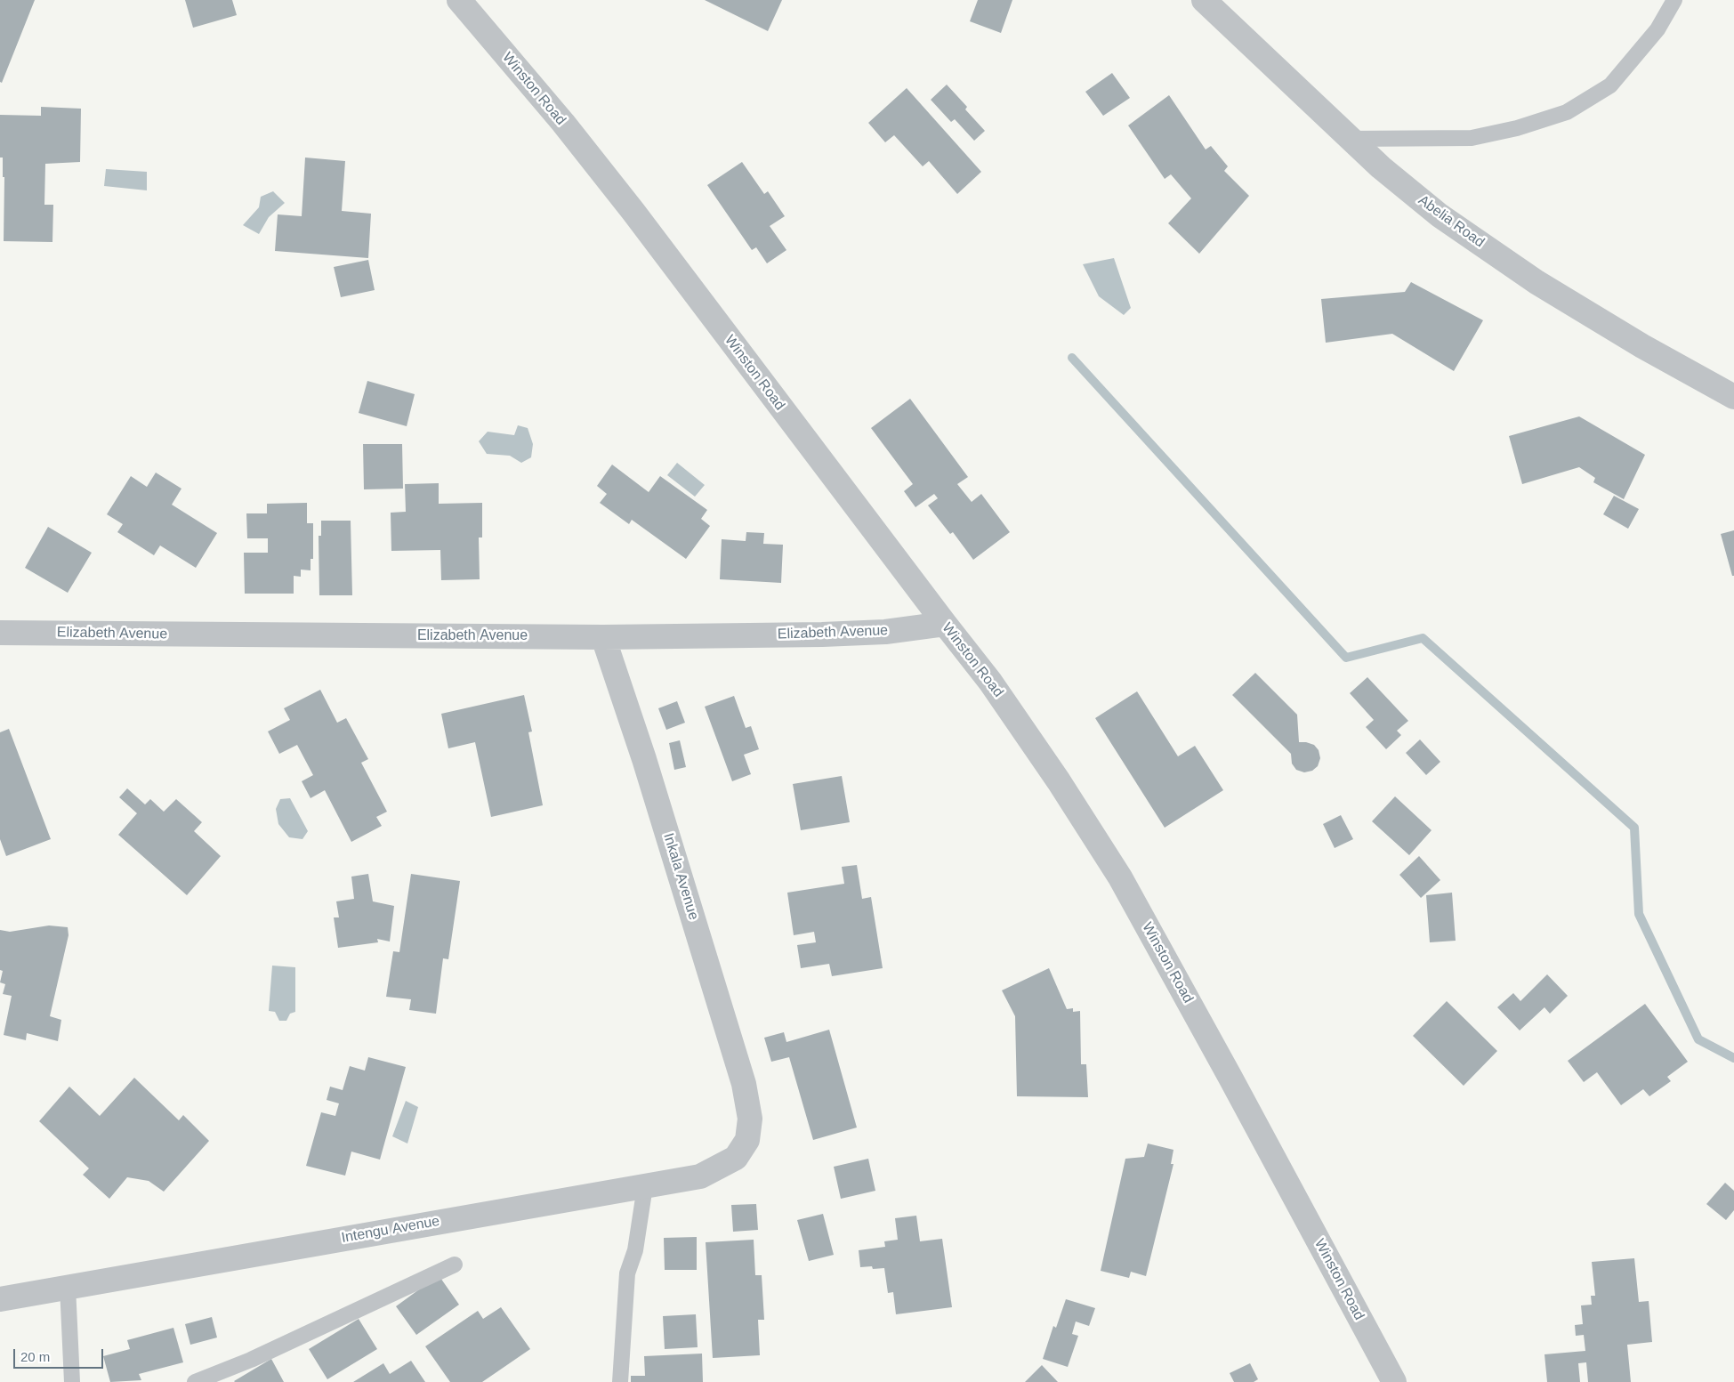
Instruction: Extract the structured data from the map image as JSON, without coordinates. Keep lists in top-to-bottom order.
{
  "streets": {
    "street": [
      "Winston Road",
      "Abelia Road",
      "Elizabeth Avenue",
      "Inkala Avenue",
      "Intengu Avenue"
    ]
  },
  "crossings": [
    ["Winston Road", "Elizabeth Avenue"],
    ["Elizabeth Avenue", "Inkala Avenue"],
    ["Inkala Avenue", "Intengu Avenue"]
  ],
  "scale_bar": "20 m"
}
